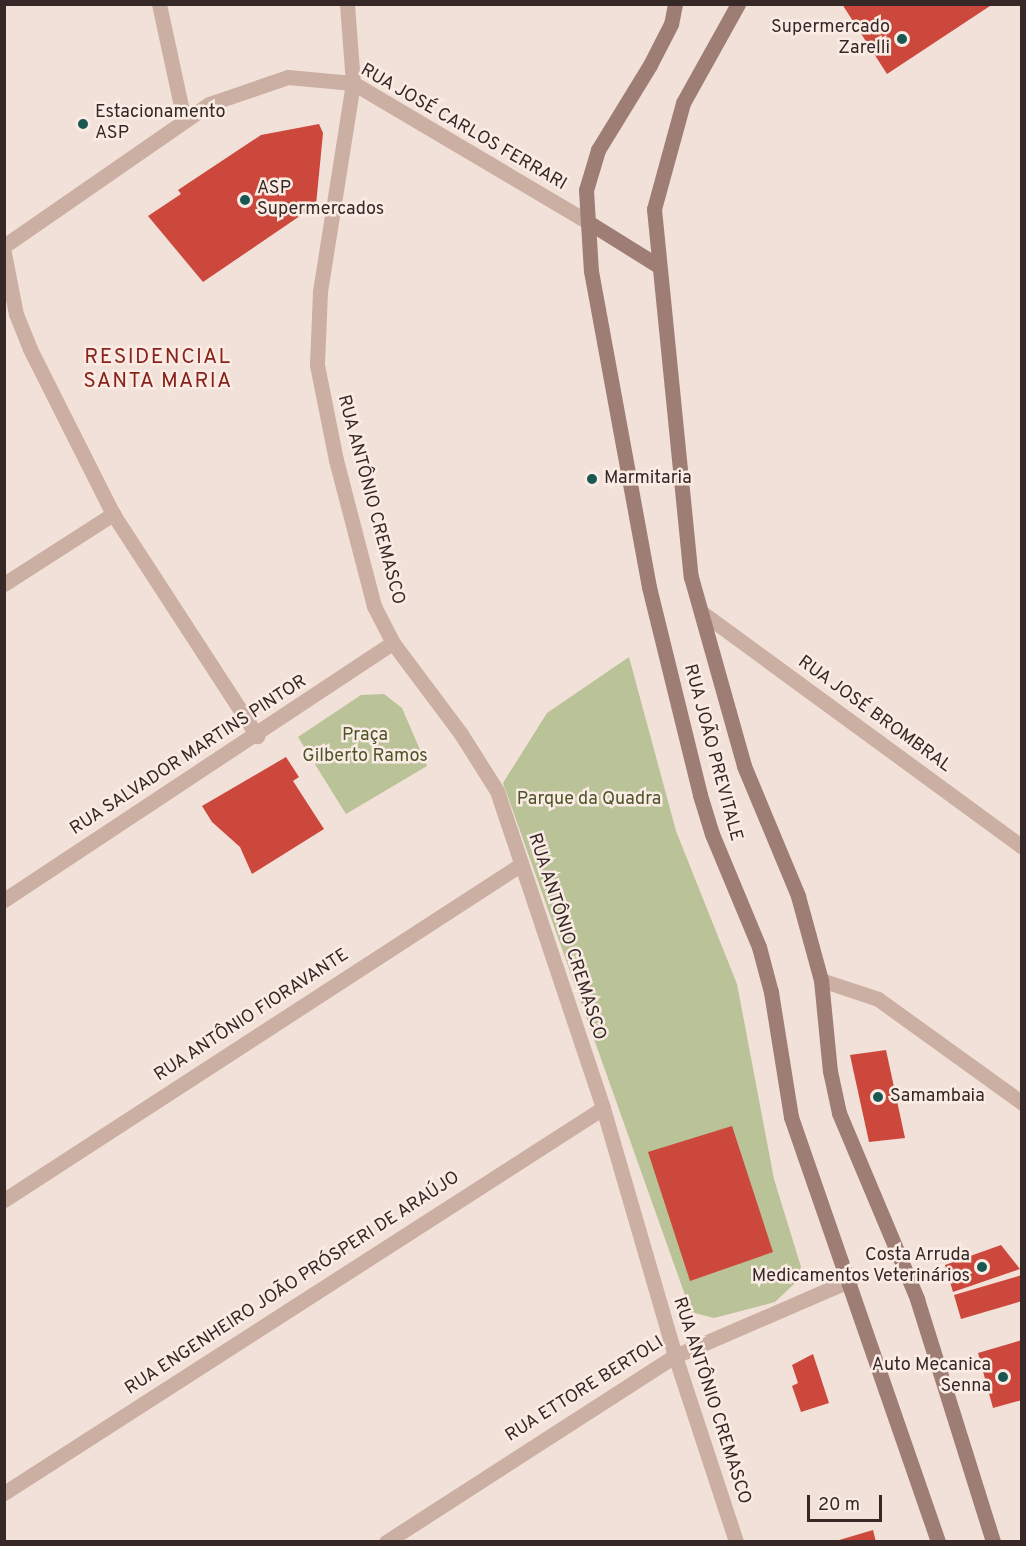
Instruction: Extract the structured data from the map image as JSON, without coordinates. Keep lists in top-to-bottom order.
{
  "streets": {
    "main road": ["RUA JOÃO PREVITALE"],
    "street": [
      "RUA JOSÉ CARLOS FERRARI",
      "RUA ANTÔNIO CREMASCO",
      "RUA JOSÉ BROMBRAL",
      "RUA SALVADOR MARTINS PINTOR",
      "RUA ANTÔNIO FIORAVANTE",
      "RUA ENGENHEIRO JOÃO PRÓSPERI DE ARAÚJO",
      "RUA ETTORE BERTOLI"
    ]
  },
  "crossings": [
    ["RUA JOSÉ CARLOS FERRARI", "RUA ANTÔNIO CREMASCO"],
    ["RUA JOSÉ CARLOS FERRARI", "RUA JOÃO PREVITALE"],
    ["RUA ANTÔNIO CREMASCO", "RUA SALVADOR MARTINS PINTOR"],
    ["RUA ANTÔNIO CREMASCO", "RUA ANTÔNIO FIORAVANTE"],
    ["RUA ANTÔNIO CREMASCO", "RUA ENGENHEIRO JOÃO PRÓSPERI DE ARAÚJO"],
    ["RUA ANTÔNIO CREMASCO", "RUA ETTORE BERTOLI"],
    ["RUA JOSÉ BROMBRAL", "RUA JOÃO PREVITALE"],
    ["RUA JOÃO PREVITALE", "RUA ETTORE BERTOLI"]
  ],
  "districts": ["RESIDENCIAL SANTA MARIA"],
  "parks": ["Praça Gilberto Ramos", "Parque da Quadra"],
  "places": [
    "Supermercado Zarelli",
    "Estacionamento ASP",
    "ASP Supermercados",
    "Marmitaria",
    "Samambaia",
    "Costa Arruda Medicamentos Veterinários",
    "Auto Mecanica Senna"
  ],
  "scale_bar": "20 m"
}
